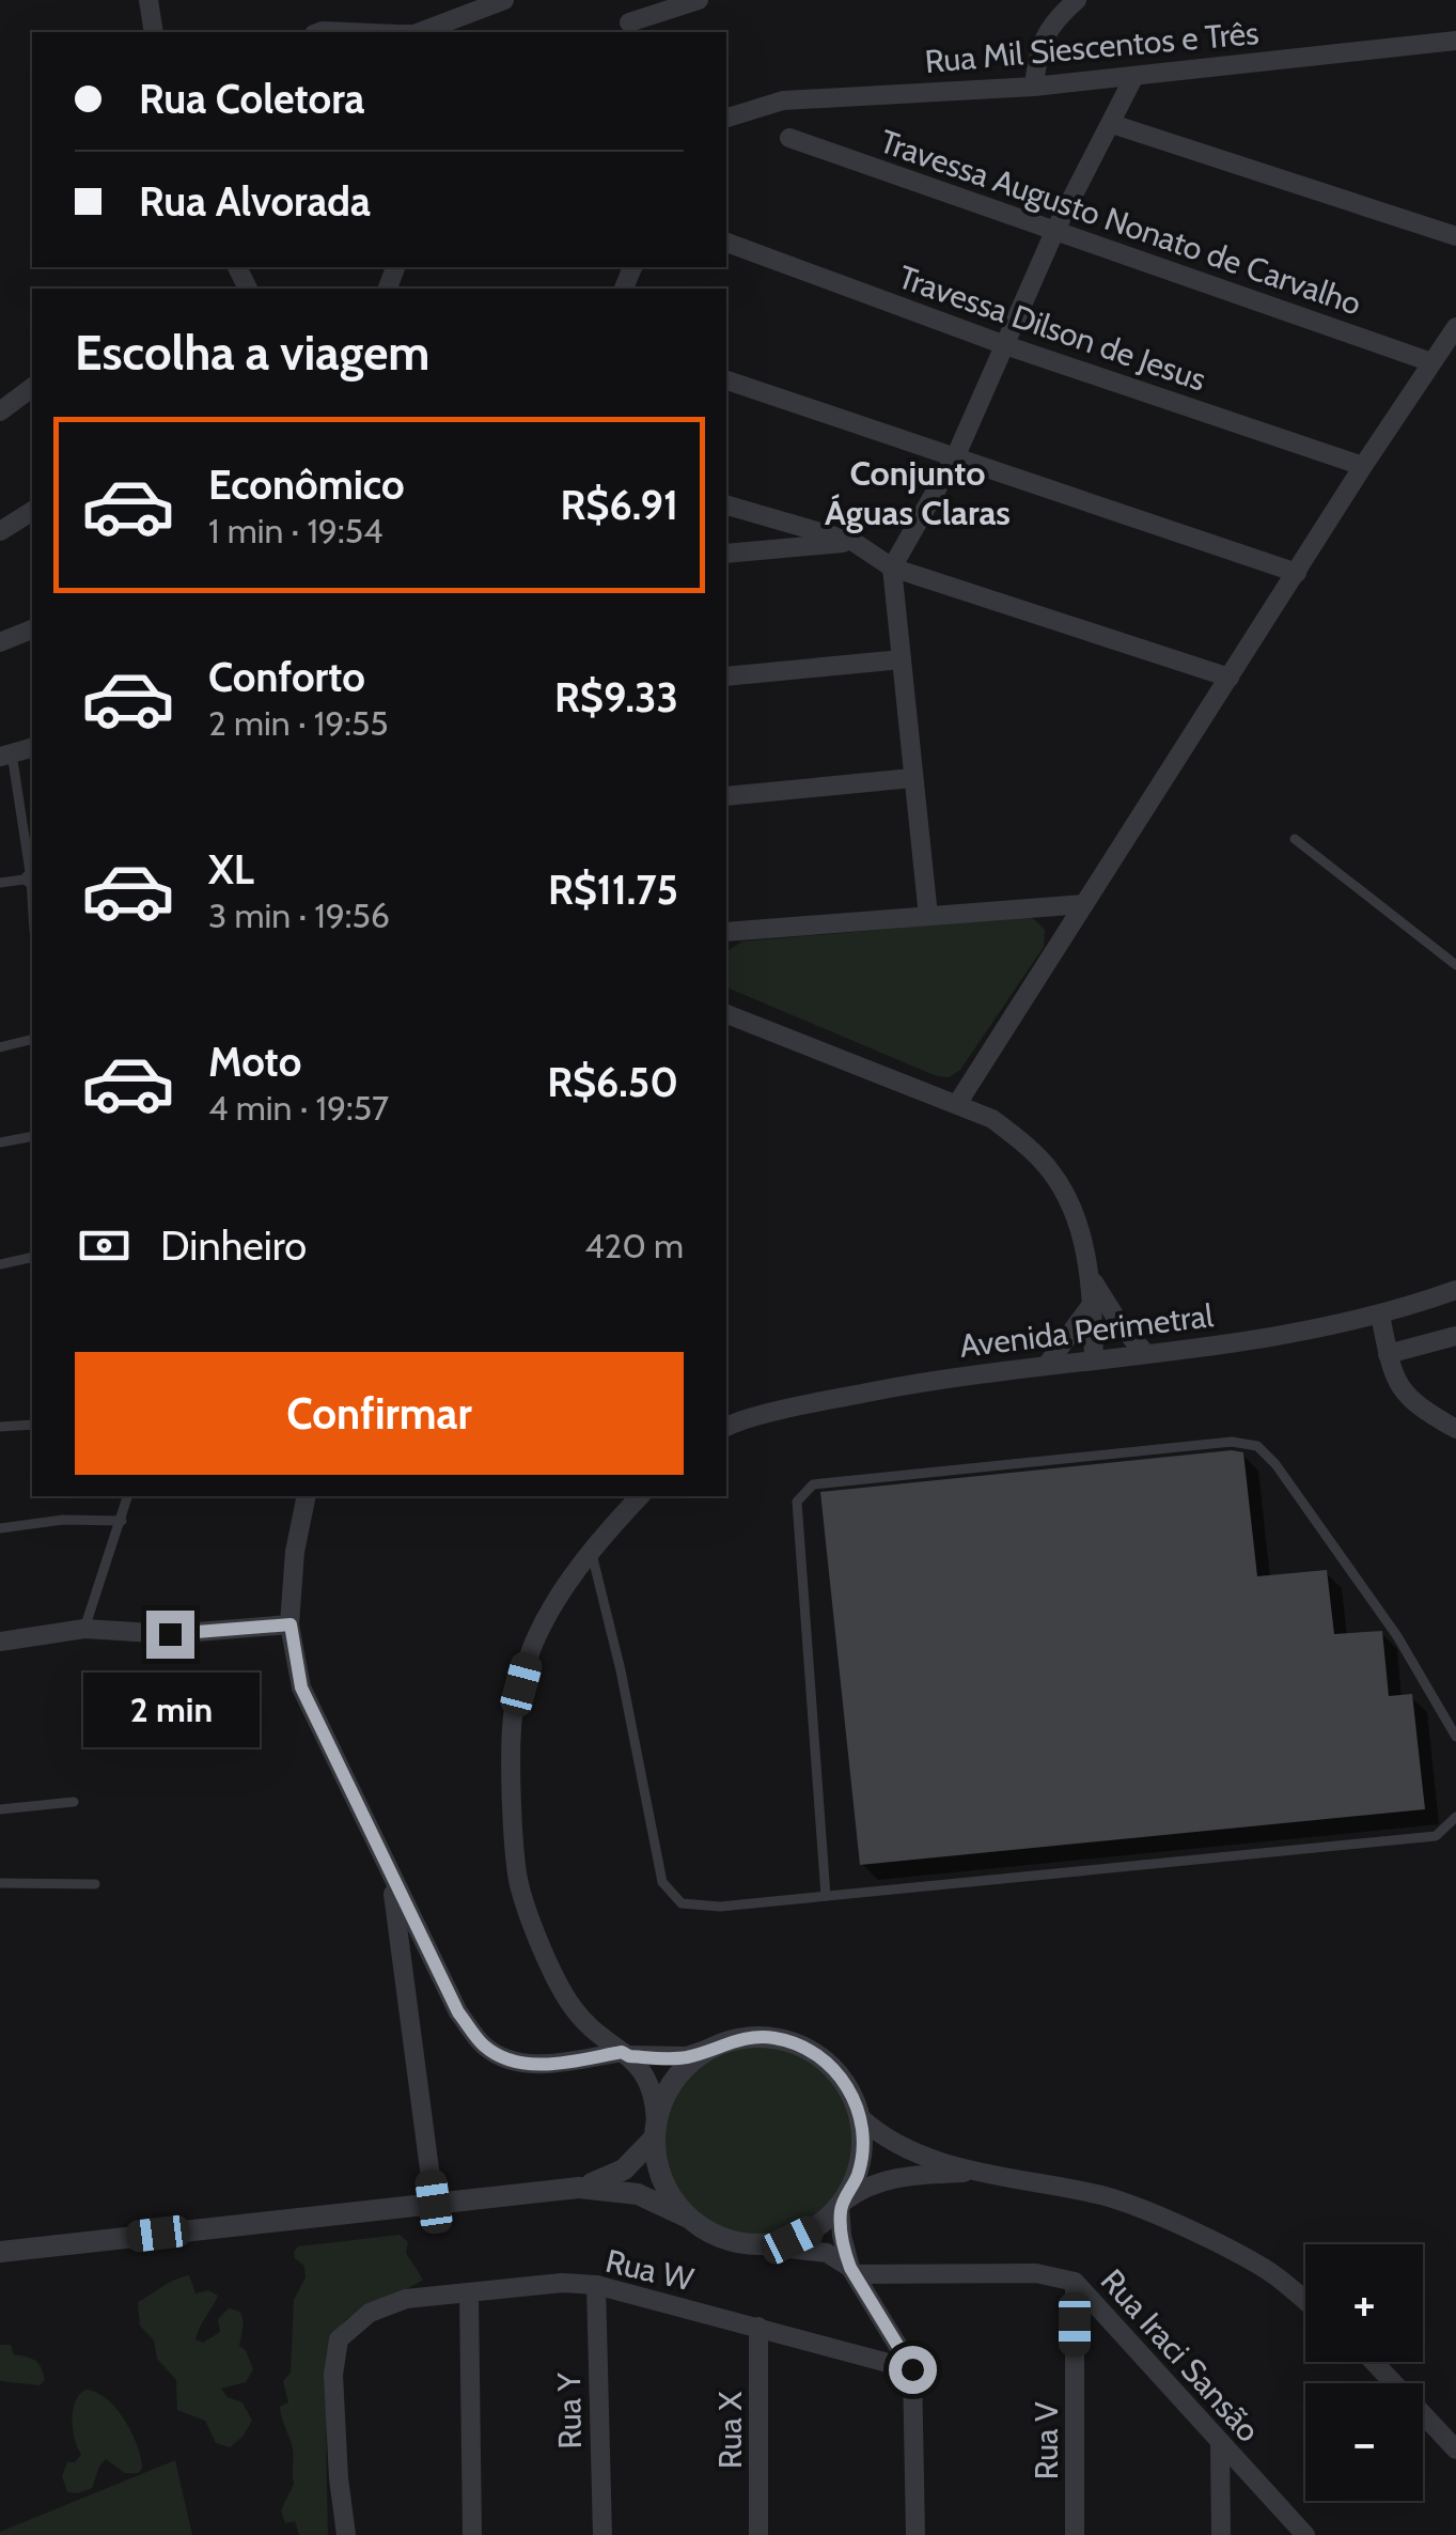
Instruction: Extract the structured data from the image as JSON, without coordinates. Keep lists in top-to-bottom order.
{
  "streets": {
    "street": [
      "Rua Mil Siescentos e Três",
      "Travessa Augusto Nonato de Carvalho",
      "Travessa Dilson de Jesus",
      "Avenida Perimetral",
      "Rua W",
      "Rua Iraci Sansão",
      "Rua Y",
      "Rua X",
      "Rua V"
    ]
  },
  "crossings": [
    ["Rua W", "Rua Y"],
    ["Rua W", "Rua X"],
    ["Rua Iraci Sansão", "Rua V"]
  ],
  "districts": ["Conjunto Águas Claras"],
  "page": {
    "banner": ["Rua Coletora", "Rua Alvorada"],
    "heading": "Escolha a viagem",
    "list": [
      {
        "name": "Econômico",
        "note": "1 min · 19:54",
        "value": "R$6.91"
      },
      {
        "name": "Conforto",
        "note": "2 min · 19:55",
        "value": "R$9.33"
      },
      {
        "name": "XL",
        "note": "3 min · 19:56",
        "value": "R$11.75"
      },
      {
        "name": "Moto",
        "note": "4 min · 19:57",
        "value": "R$6.50"
      }
    ],
    "pay": ["Dinheiro", "420 m"],
    "buttons": "Confirmar",
    "bubble": "2 min",
    "map_buttons": ["+", "−"]
  }
}
